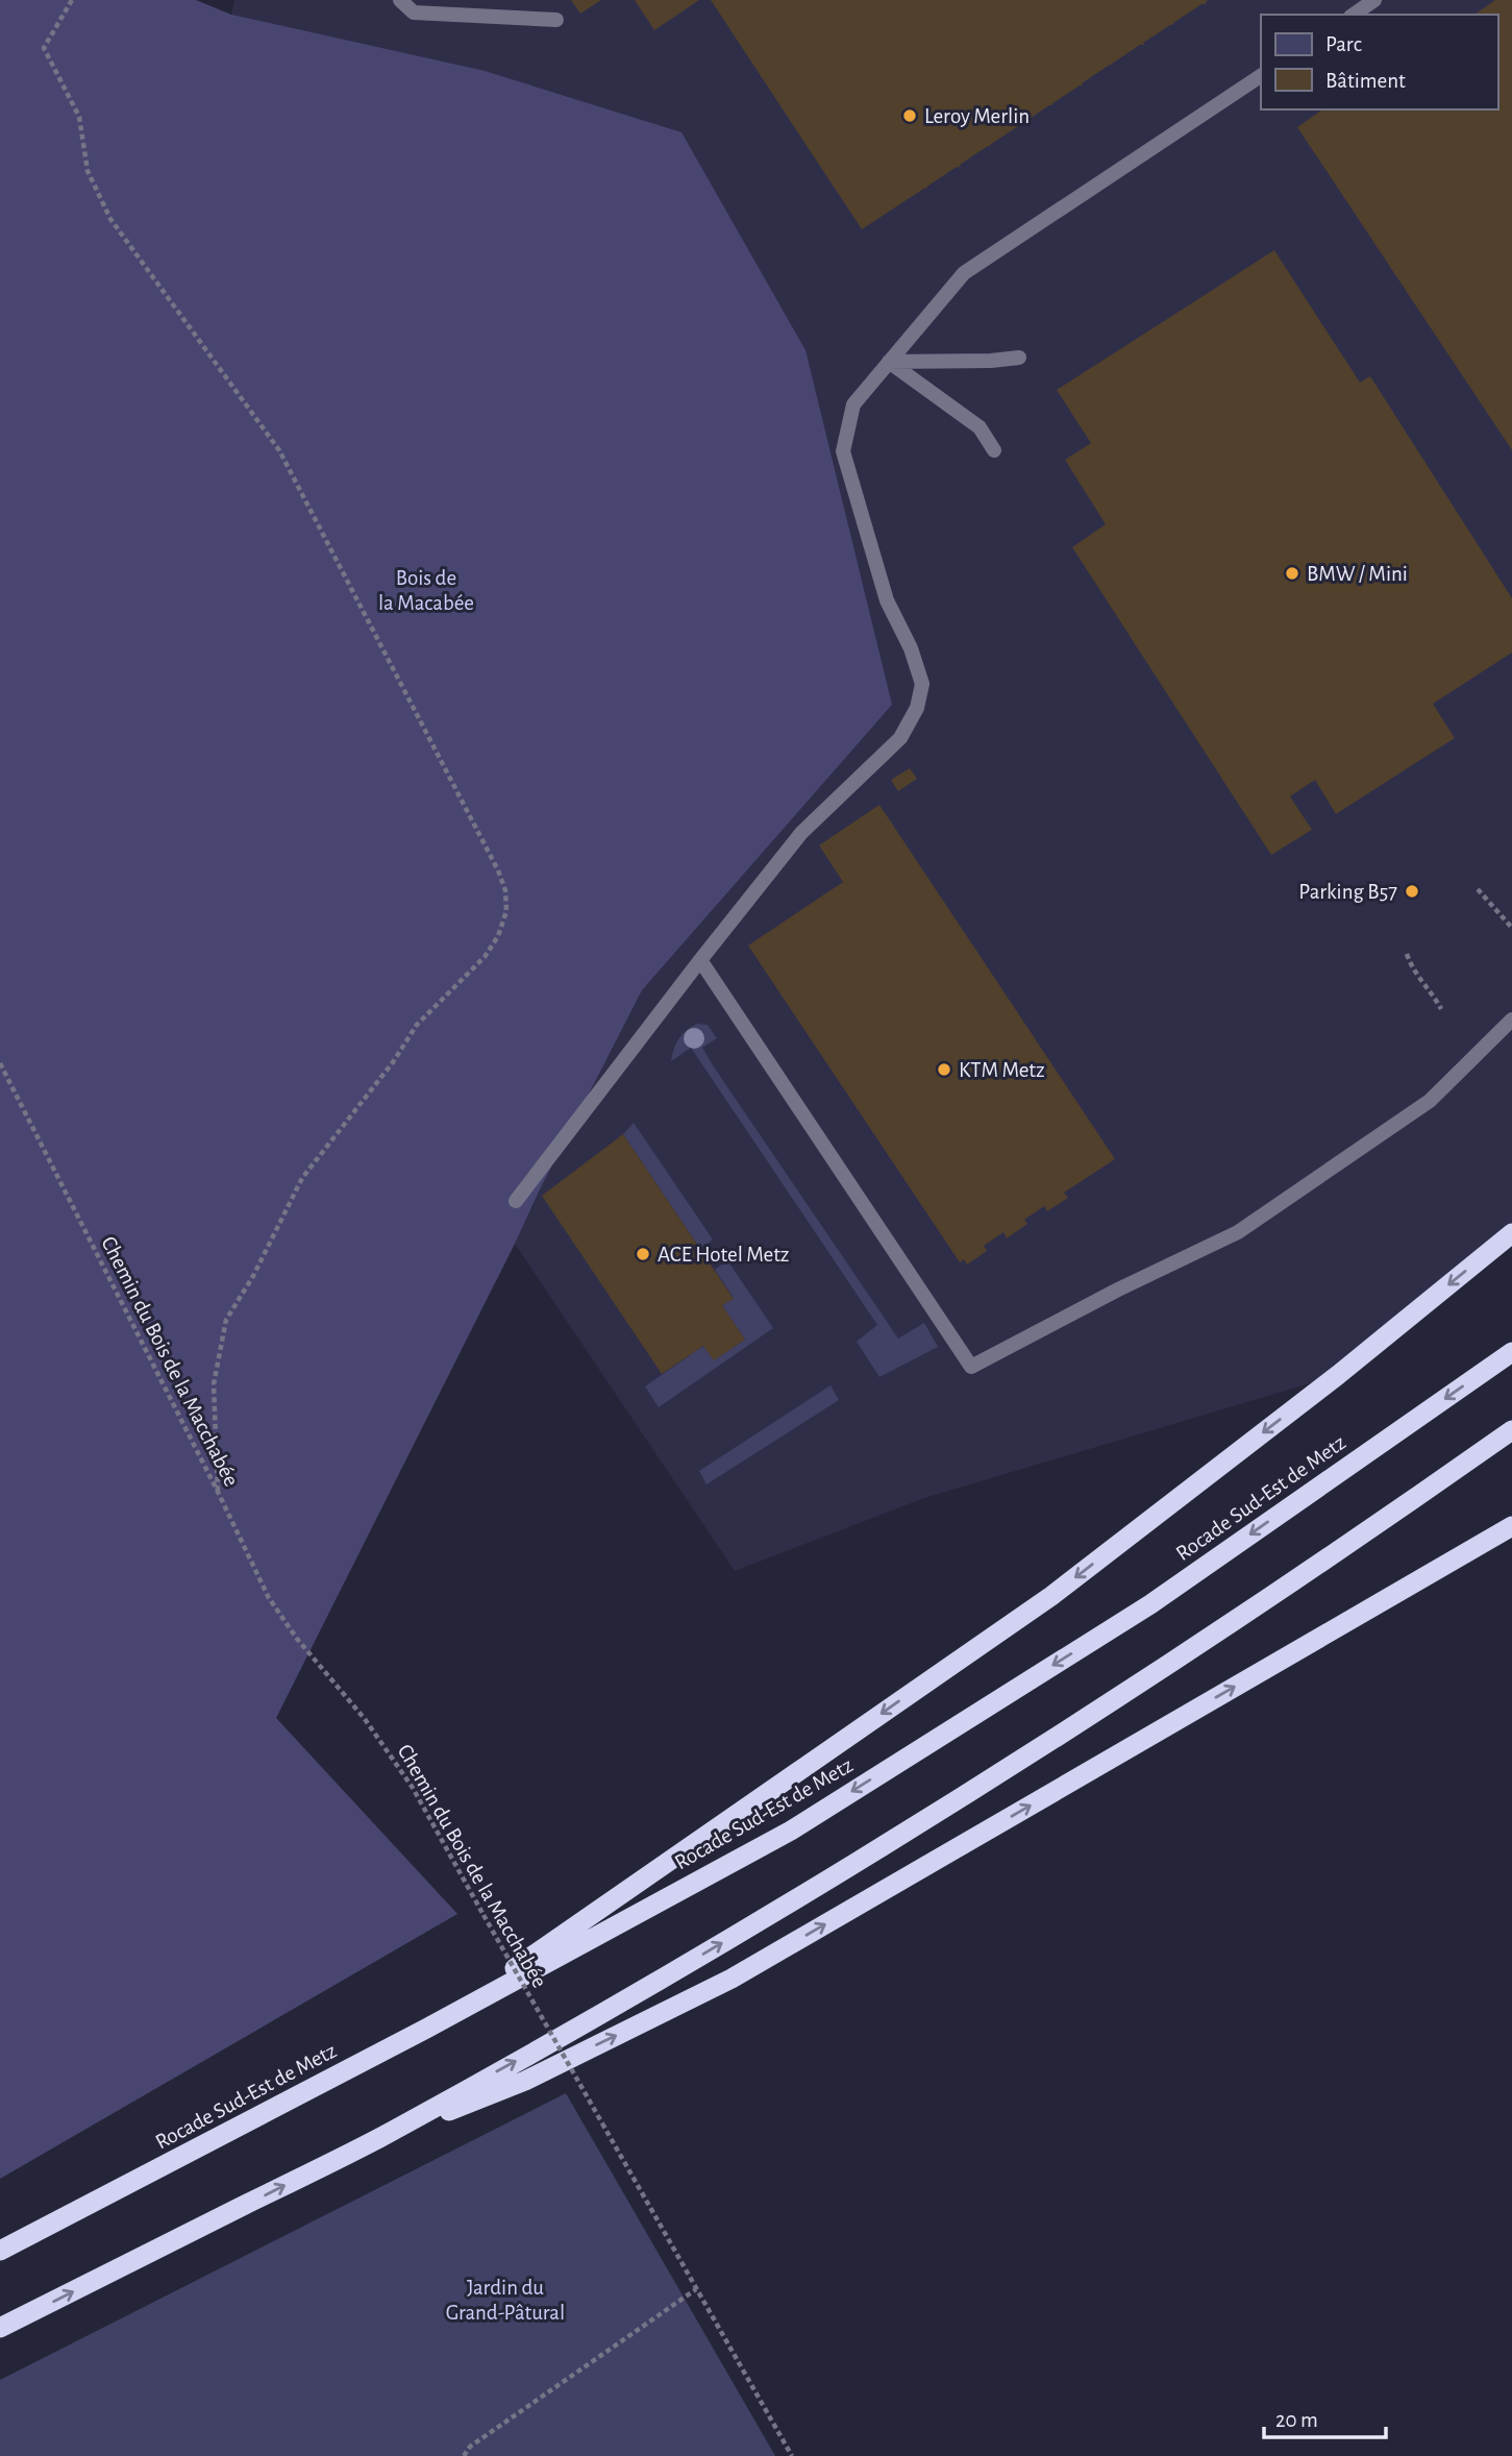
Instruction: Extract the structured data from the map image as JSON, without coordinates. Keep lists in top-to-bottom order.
{
  "streets": {
    "highway": ["Rocade Sud-Est de Metz"],
    "path": ["Chemin du Bois de la Macchabée"]
  },
  "parks": ["Bois de la Macabée", "Jardin du Grand-Pâtural"],
  "places": [
    "Leroy Merlin",
    "BMW / Mini",
    "Parking B57",
    "KTM Metz",
    "ACE Hotel Metz"
  ],
  "legend": ["Parc", "Bâtiment"],
  "scale_bar": "20 m"
}
